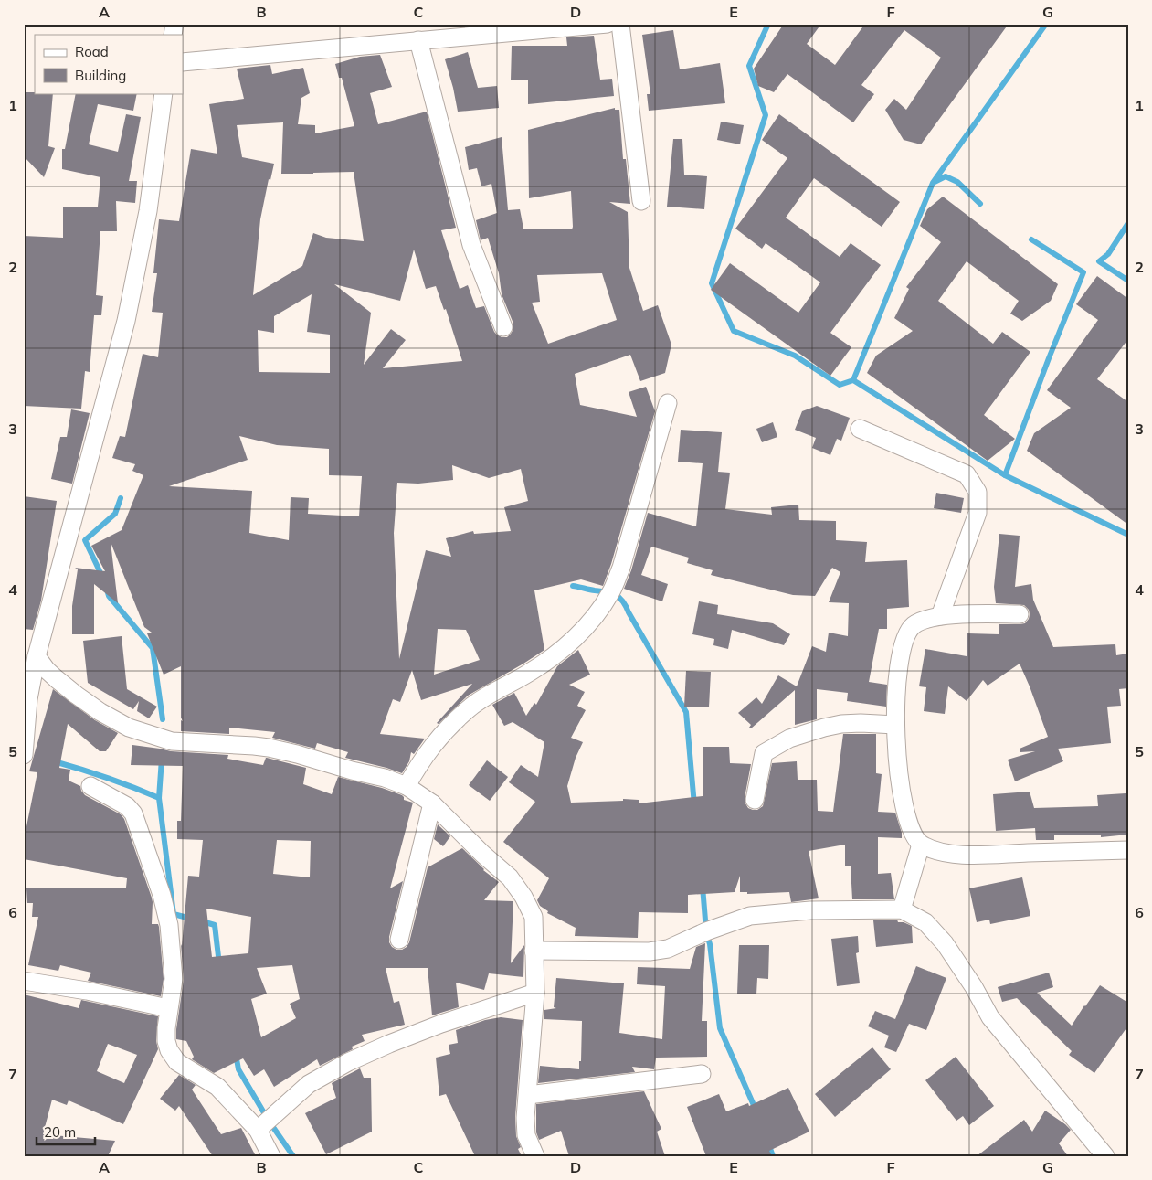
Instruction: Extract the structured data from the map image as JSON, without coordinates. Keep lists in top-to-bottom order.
{
  "legend": ["Road", "Building"],
  "scale_bar": "20 m",
  "grid": {
    "columns": [
      "A",
      "B",
      "C",
      "D",
      "E",
      "F",
      "G"
    ],
    "rows": [
      "1",
      "2",
      "3",
      "4",
      "5",
      "6",
      "7"
    ]
  }
}
